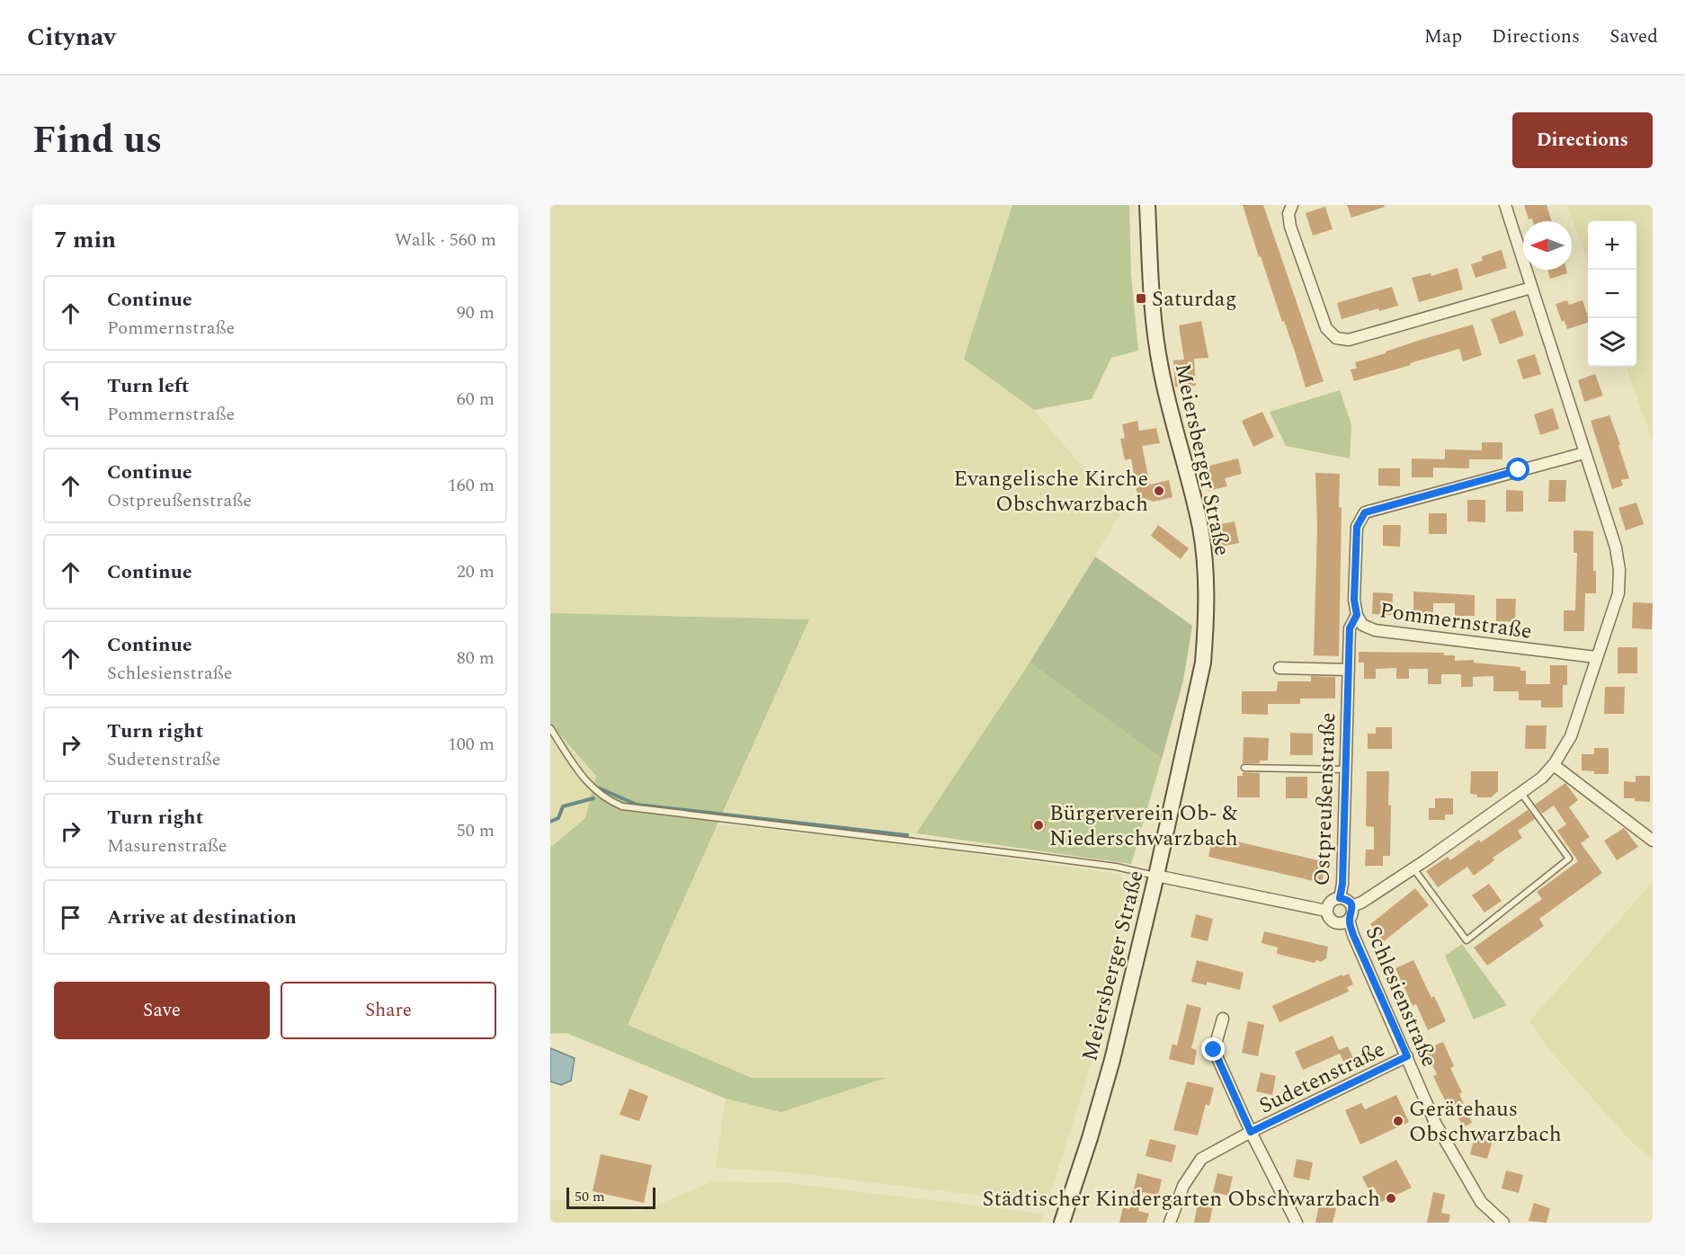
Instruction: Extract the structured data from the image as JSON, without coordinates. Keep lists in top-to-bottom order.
{
  "streets": {
    "main road": ["Meiersberger Straße"],
    "street": [
      "Pommernstraße",
      "Ostpreußenstraße",
      "Schlesienstraße",
      "Sudetenstraße"
    ]
  },
  "crossings": [
    ["Meiersberger Straße", "Ostpreußenstraße"],
    ["Pommernstraße", "Ostpreußenstraße"],
    ["Ostpreußenstraße", "Schlesienstraße"],
    ["Schlesienstraße", "Sudetenstraße"]
  ],
  "places": {
    "transit": ["Saturdag"],
    "other": [
      "Evangelische Kirche Obschwarzbach",
      "Bürgerverein Ob- & Niederschwarzbach",
      "Gerätehaus Obschwarzbach",
      "Städtischer Kindergarten Obschwarzbach"
    ]
  },
  "scale_bar": "50 m",
  "north": "left",
  "page": {
    "header": "Citynav",
    "nav": ["Map", "Directions", "Saved"],
    "title": "Find us",
    "buttons": [
      "Directions",
      ["Save", "Share"]
    ],
    "heading": ["7 min", "Walk · 560 m"],
    "map_buttons": ["+", "−"],
    "list": [
      ["Continue", "Pommernstraße", "90 m"],
      ["Turn left", "Pommernstraße", "60 m"],
      ["Continue", "Ostpreußenstraße", "160 m"],
      ["Continue", "20 m"],
      ["Continue", "Schlesienstraße", "80 m"],
      ["Turn right", "Sudetenstraße", "100 m"],
      ["Turn right", "Masurenstraße", "50 m"],
      "Arrive at destination"
    ],
    "scale": "50 m"
  }
}
